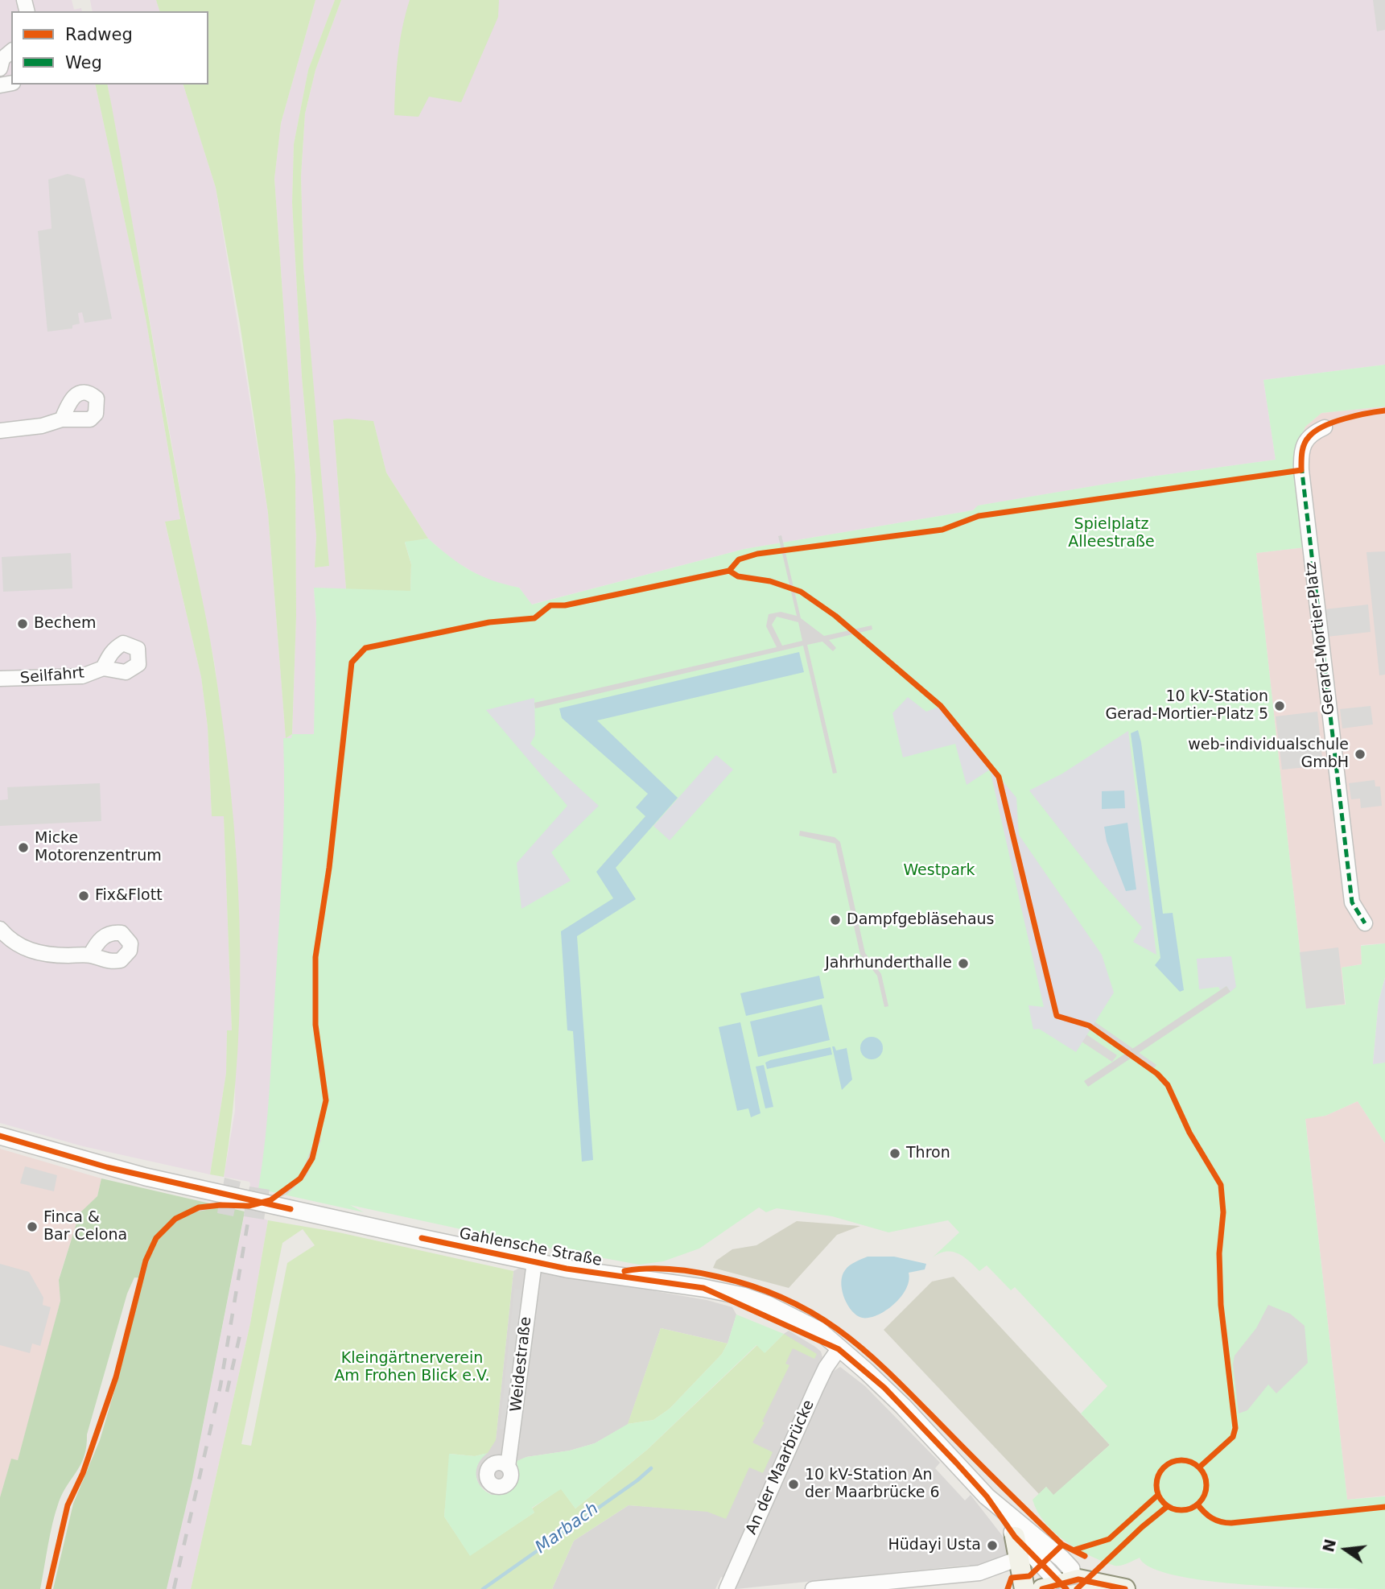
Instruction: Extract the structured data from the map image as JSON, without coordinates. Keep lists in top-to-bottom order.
{
  "streets": {
    "main road": ["Gahlensche Straße"],
    "street": [
      "Gerard-Mortier-Platz",
      "Seilfahrt",
      "Weidestraße",
      "An der Maarbrücke"
    ]
  },
  "crossings": [
    ["Gahlensche Straße", "Weidestraße"],
    ["Gahlensche Straße", "An der Maarbrücke"]
  ],
  "water": ["Marbach"],
  "parks": ["Spielplatz Alleestraße", "Westpark", "Kleingärtnerverein Am Frohen Blick e.V."],
  "places": [
    "Bechem",
    "10 kV-Station Gerad-Mortier-Platz 5",
    "web-individualschule GmbH",
    "Micke Motorenzentrum",
    "Fix&Flott",
    "Dampfgebläsehaus",
    "Jahrhunderthalle",
    "Thron",
    "Finca & Bar Celona",
    "10 kV-Station An der Maarbrücke 6",
    "Hüdayi Usta"
  ],
  "legend": ["Radweg", "Weg"],
  "north": "left"
}
